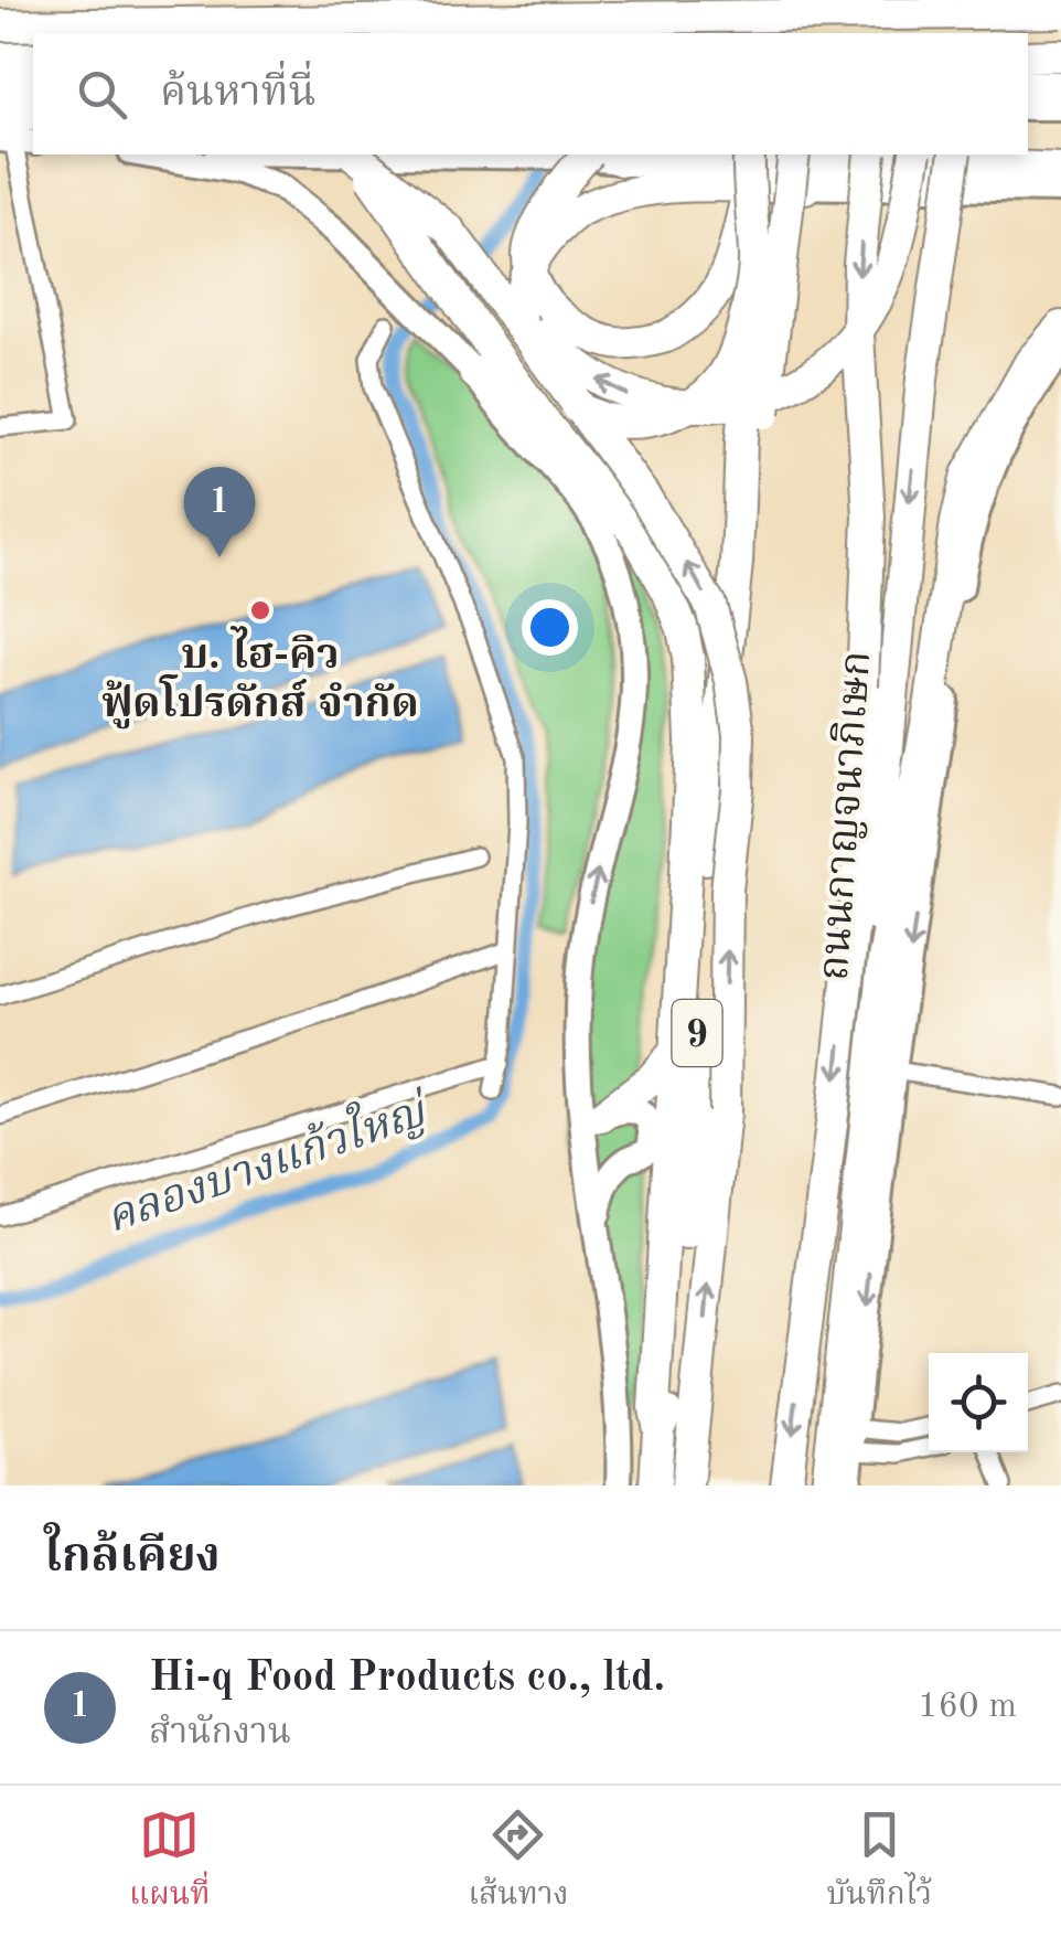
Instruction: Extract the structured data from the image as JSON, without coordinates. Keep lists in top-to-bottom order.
{
  "streets": {
    "highway": ["ถนนกาญจนาภิเษก", "9"]
  },
  "water": ["คลองบางแก้วใหญ่"],
  "places": ["บ. ไฮ-คิว ฟู้ดโปรดักส์ จำกัด"],
  "page": {
    "search": "ค้นหาที่นี่",
    "pins": "1",
    "heading": "ใกล้เคียง",
    "list": [
      {
        "mark": "1",
        "name": "Hi-q Food Products co., ltd.",
        "note": "สำนักงาน",
        "value": "160 m"
      }
    ],
    "nav": ["แผนที่", "เส้นทาง", "บันทึกไว้"]
  }
}
